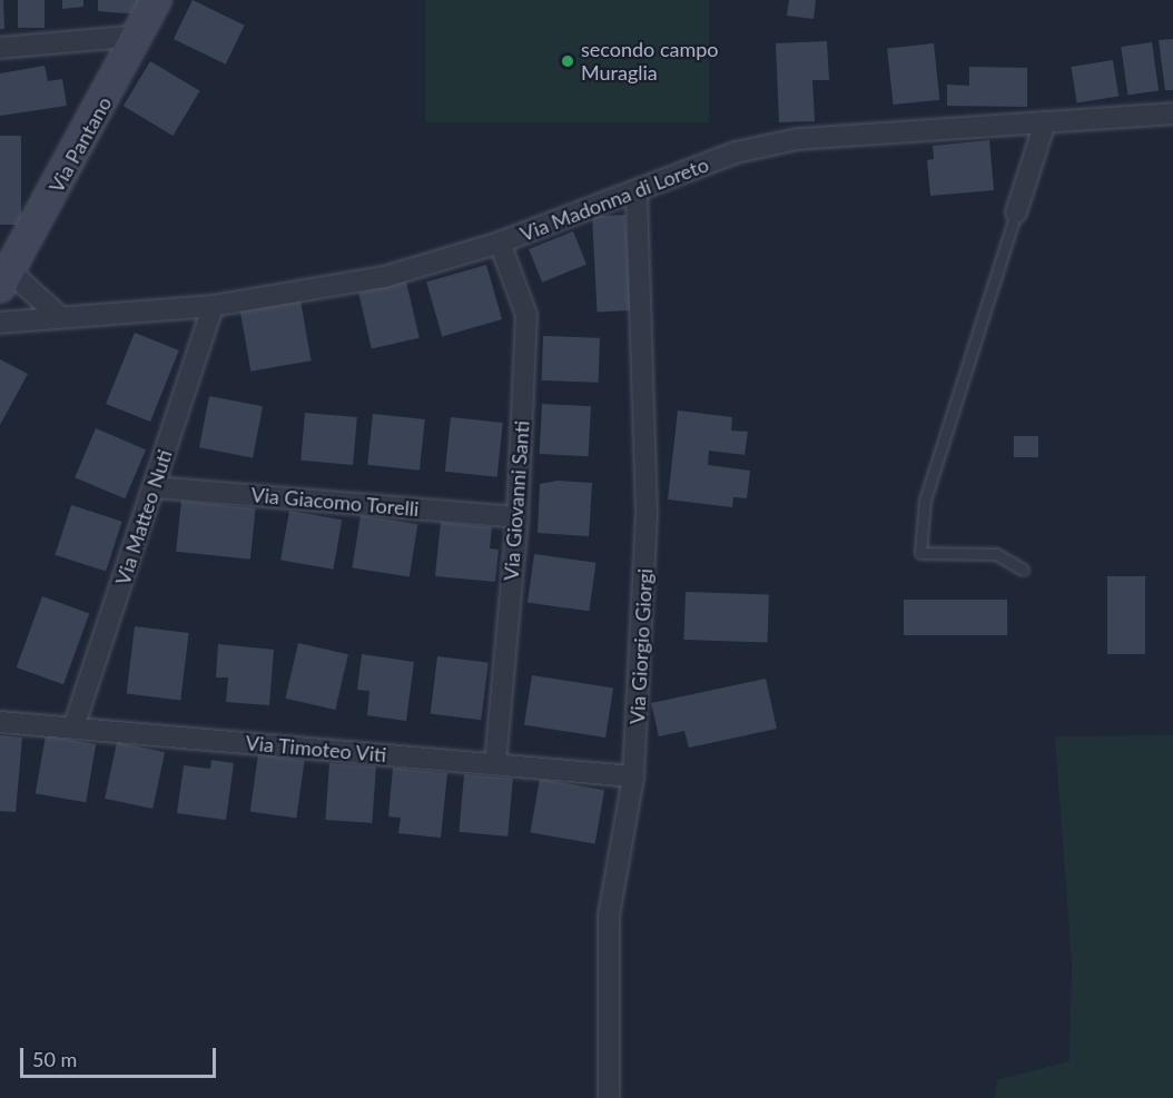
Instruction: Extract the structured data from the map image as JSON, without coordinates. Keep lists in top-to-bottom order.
{
  "streets": {
    "street": [
      "Via Pantano",
      "Via Madonna di Loreto",
      "Via Giovanni Santi",
      "Via Giacomo Torelli",
      "Via Matteo Nuti",
      "Via Giorgio Giorgi",
      "Via Timoteo Viti"
    ]
  },
  "crossings": [
    ["Via Madonna di Loreto", "Via Giovanni Santi"],
    ["Via Madonna di Loreto", "Via Matteo Nuti"],
    ["Via Madonna di Loreto", "Via Giorgio Giorgi"],
    ["Via Giovanni Santi", "Via Giacomo Torelli"],
    ["Via Giovanni Santi", "Via Timoteo Viti"],
    ["Via Giacomo Torelli", "Via Matteo Nuti"],
    ["Via Matteo Nuti", "Via Timoteo Viti"],
    ["Via Giorgio Giorgi", "Via Timoteo Viti"]
  ],
  "places": ["secondo campo Muraglia"],
  "scale_bar": "50 m"
}
